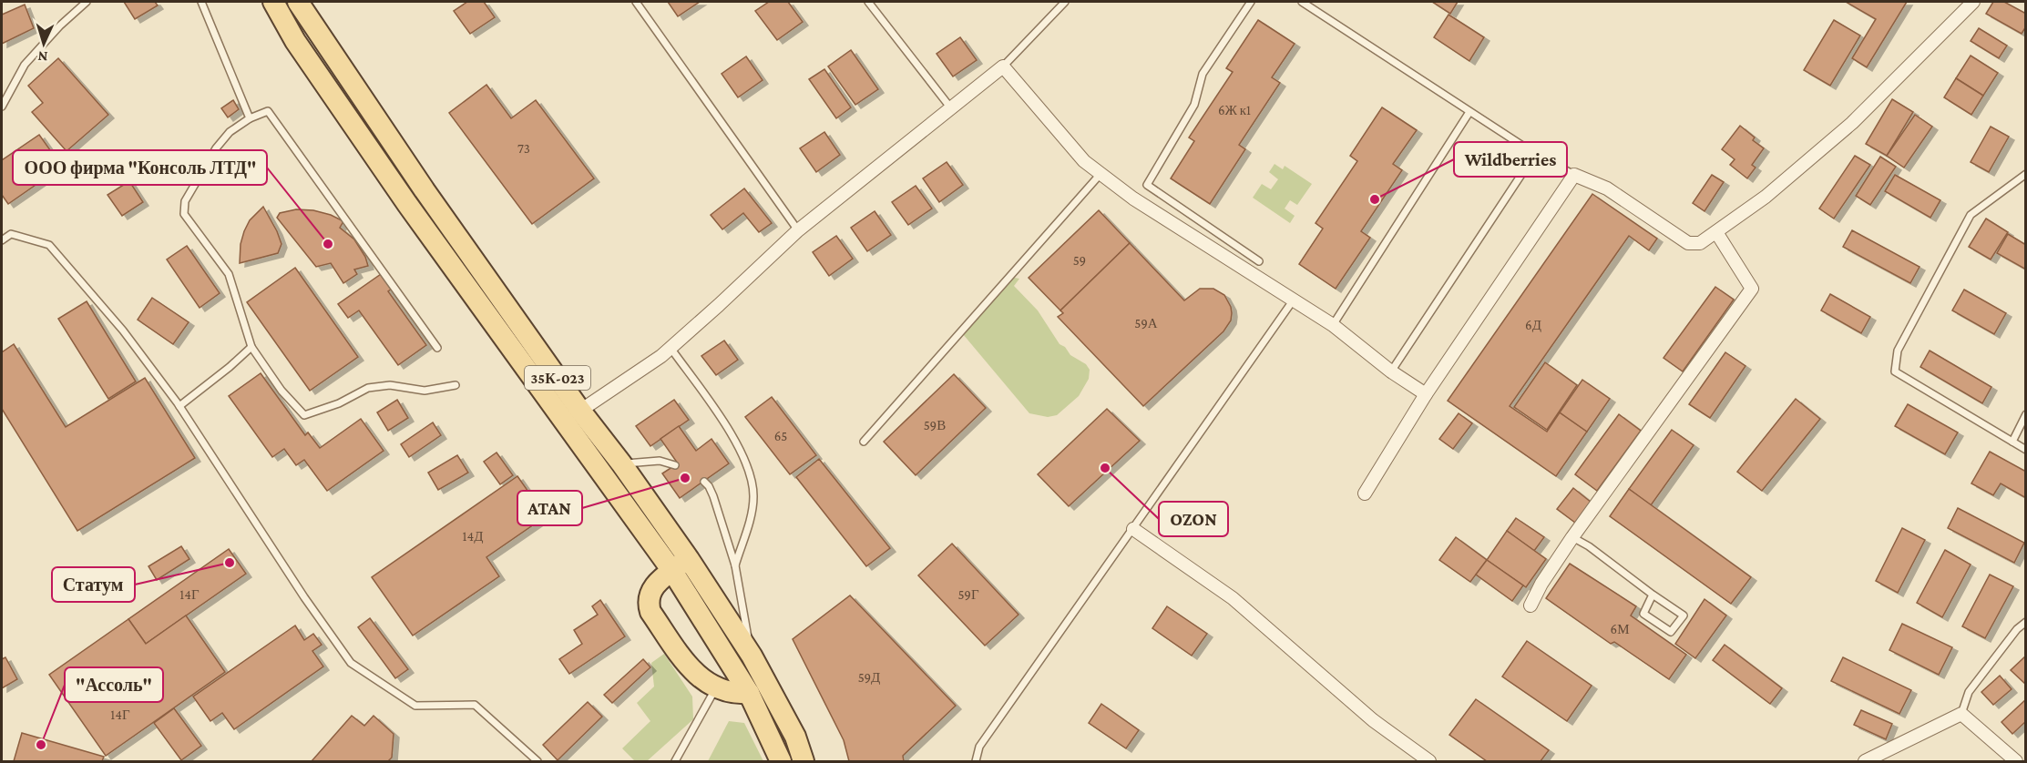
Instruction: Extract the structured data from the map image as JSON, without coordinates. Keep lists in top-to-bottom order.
{
  "streets": {
    "main road": ["35К-023"]
  },
  "places": [
    "Wildberries",
    "ООО фирма \"Консоль ЛТД\"",
    "OZON",
    "ATAN",
    "Статум",
    "\"Ассоль\""
  ],
  "house_numbers": [
    "6Ж к1",
    "73",
    "59",
    "59А",
    "6Д",
    "59В",
    "65",
    "14Д",
    "14Г",
    "59Г",
    "6М",
    "59Д",
    "14Г"
  ],
  "north": "bottom"
}
